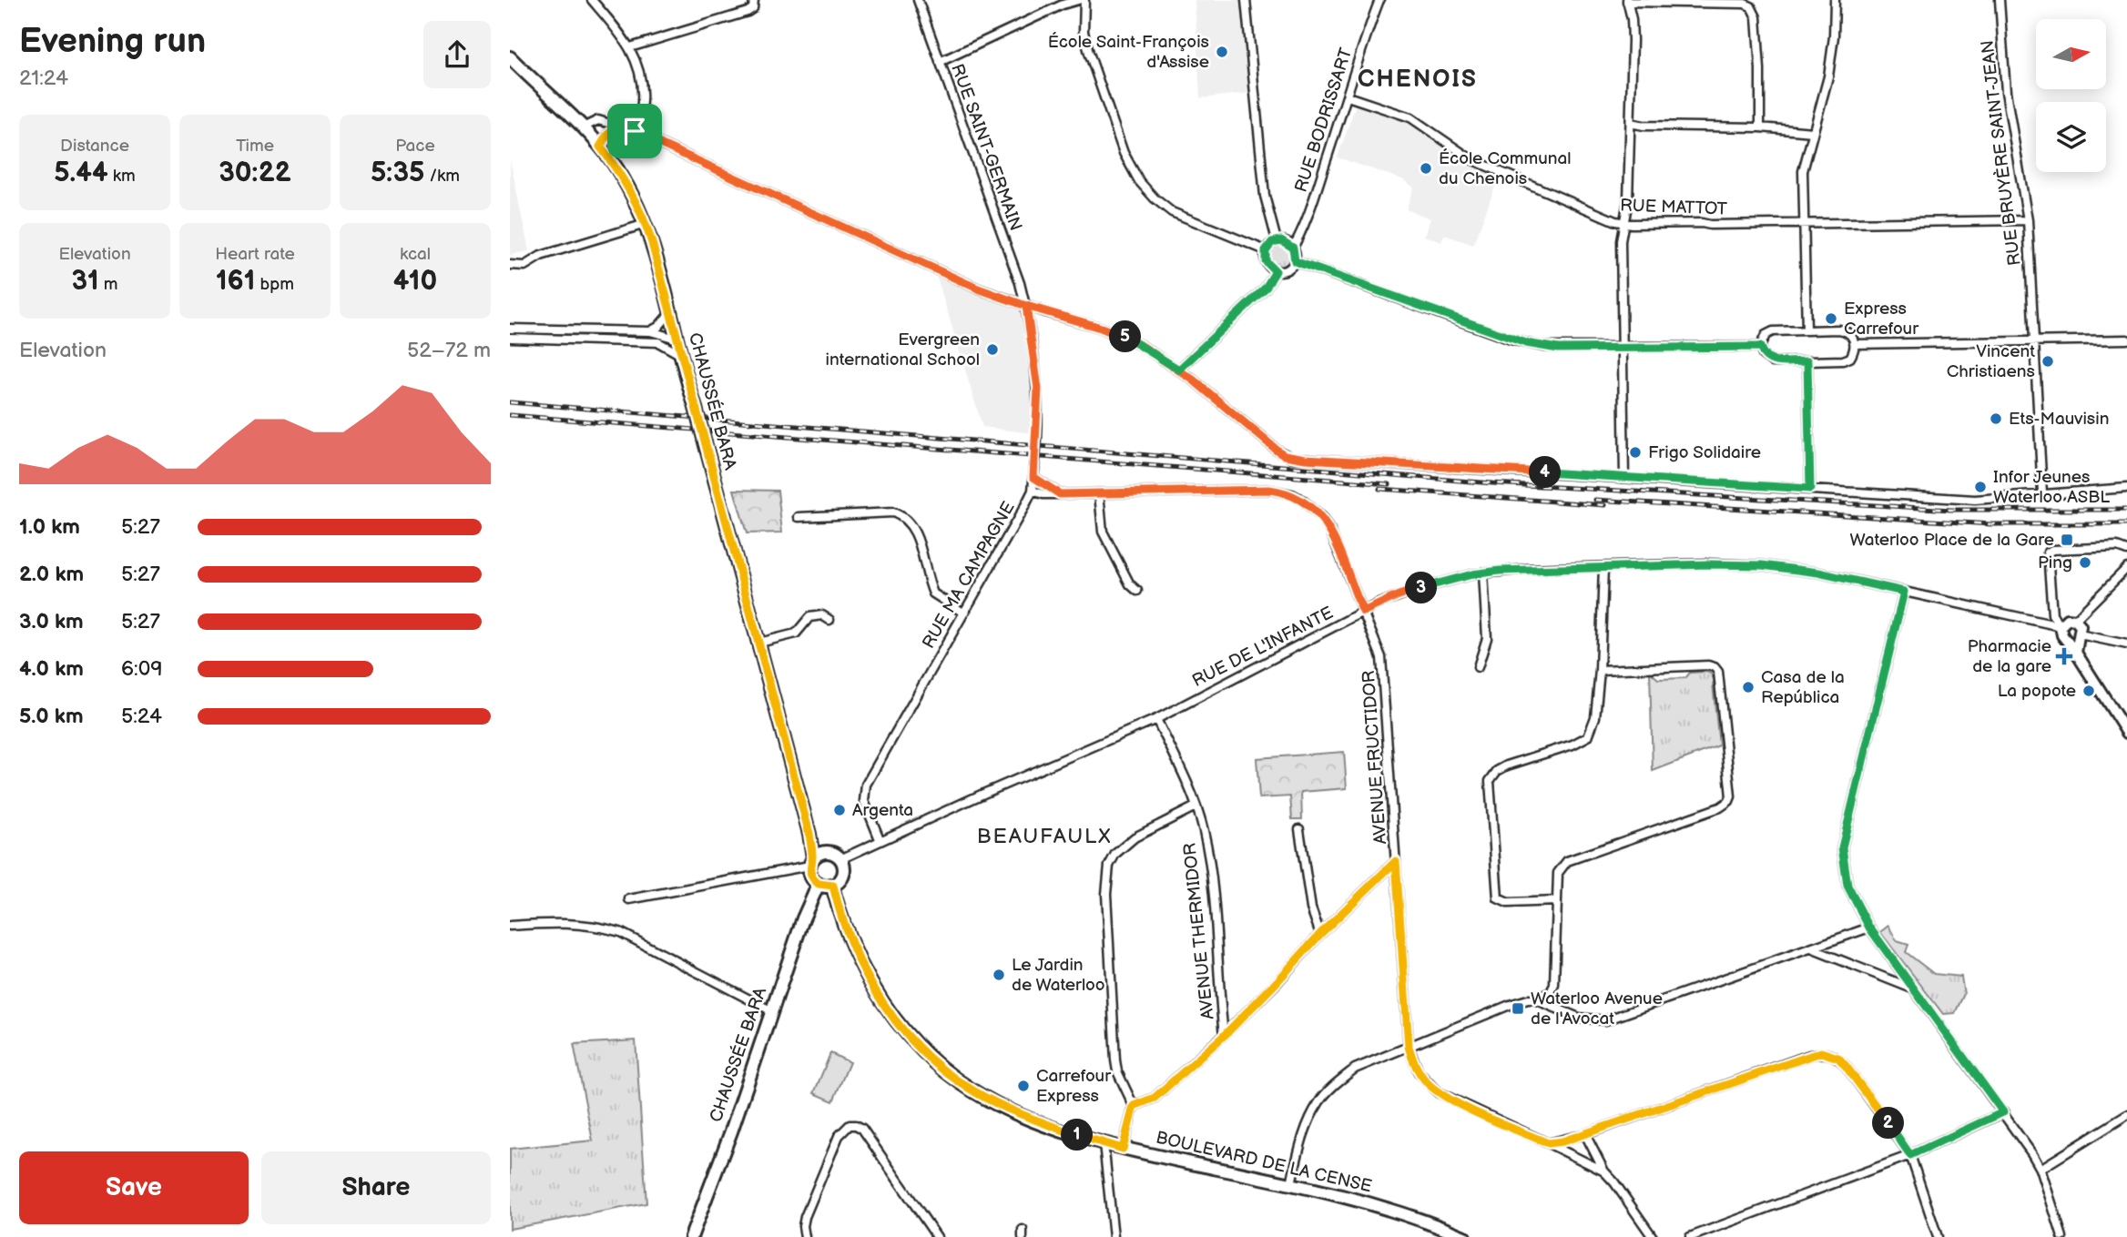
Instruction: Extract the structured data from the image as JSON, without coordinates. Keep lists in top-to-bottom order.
{
  "streets": {
    "main road": ["CHAUSSÉE BARA", "BOULEVARD DE LA CENSE"],
    "street": [
      "RUE BODRISSART",
      "RUE SAINT-GERMAIN",
      "RUE BRUYÈRE SAINT-JEAN",
      "RUE MATTOT",
      "RUE MA CAMPAGNE",
      "RUE DE L'INFANTE",
      "AVENUE FRUCTIDOR",
      "AVENUE THERMIDOR"
    ]
  },
  "crossings": [
    ["RUE BODRISSART", "RUE MATTOT"],
    ["RUE SAINT-GERMAIN", "RUE MA CAMPAGNE"],
    ["RUE BRUYÈRE SAINT-JEAN", "RUE MATTOT"],
    ["CHAUSSÉE BARA", "RUE DE L'INFANTE"],
    ["CHAUSSÉE BARA", "BOULEVARD DE LA CENSE"],
    ["RUE MA CAMPAGNE", "RUE DE L'INFANTE"],
    ["RUE MA CAMPAGNE", "AVENUE FRUCTIDOR"],
    ["RUE DE L'INFANTE", "AVENUE FRUCTIDOR"],
    ["RUE DE L'INFANTE", "AVENUE THERMIDOR"],
    ["RUE DE L'INFANTE", "BOULEVARD DE LA CENSE"]
  ],
  "districts": ["CHENOIS", "BEAUFAULX"],
  "places": {
    "other": [
      "École Saint-François d'Assise",
      "École Communal du Chenois",
      "Express Carrefour",
      "Evergreen international School",
      "Vincent Christiaens",
      "Ets-Mauvisin",
      "Frigo Solidaire",
      "Infor Jeunes Waterloo ASBL",
      "Ping",
      "Casa de la República",
      "La popote",
      "Argenta",
      "Le Jardin de Waterloo",
      "Carrefour Express"
    ],
    "transit": ["Waterloo Place de la Gare", "Waterloo Avenue de l'Avocat"],
    "health": ["Pharmacie de la gare"]
  },
  "north": "right",
  "page": {
    "heading": ["Evening run", "21:24"],
    "stats": [
      ["Distance", "5.44 km"],
      ["Time", "30:22"],
      ["Pace", "5:35 /km"],
      ["Elevation", "31 m"],
      ["Heart rate", "161 bpm"],
      ["kcal", "410"]
    ],
    "pins": [
      "5",
      "4",
      "3",
      "2",
      "1"
    ],
    "chart": ["Elevation", "52–72 m"],
    "list": [
      {
        "name": "1.0 km",
        "note": "5:27"
      },
      {
        "name": "2.0 km",
        "note": "5:27"
      },
      {
        "name": "3.0 km",
        "note": "5:27"
      },
      {
        "name": "4.0 km",
        "note": "6:09"
      },
      {
        "name": "5.0 km",
        "note": "5:24"
      }
    ],
    "buttons": ["Save", "Share"]
  }
}
